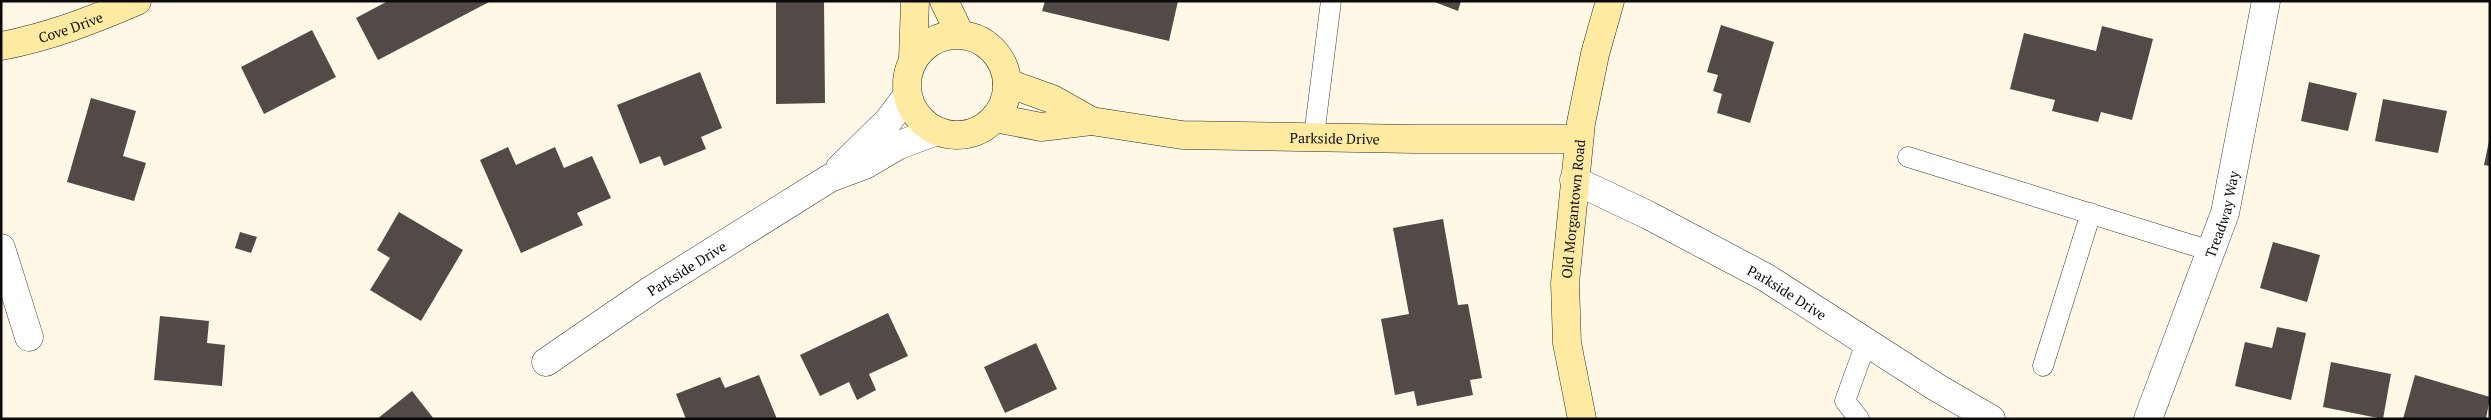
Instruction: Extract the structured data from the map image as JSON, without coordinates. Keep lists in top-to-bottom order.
{
  "streets": {
    "street": [
      "Cove Drive",
      "Parkside Drive",
      "Old Morgantown Road",
      "Treadway Way"
    ]
  },
  "crossings": [
    ["Parkside Drive", "Old Morgantown Road"]
  ]
}
